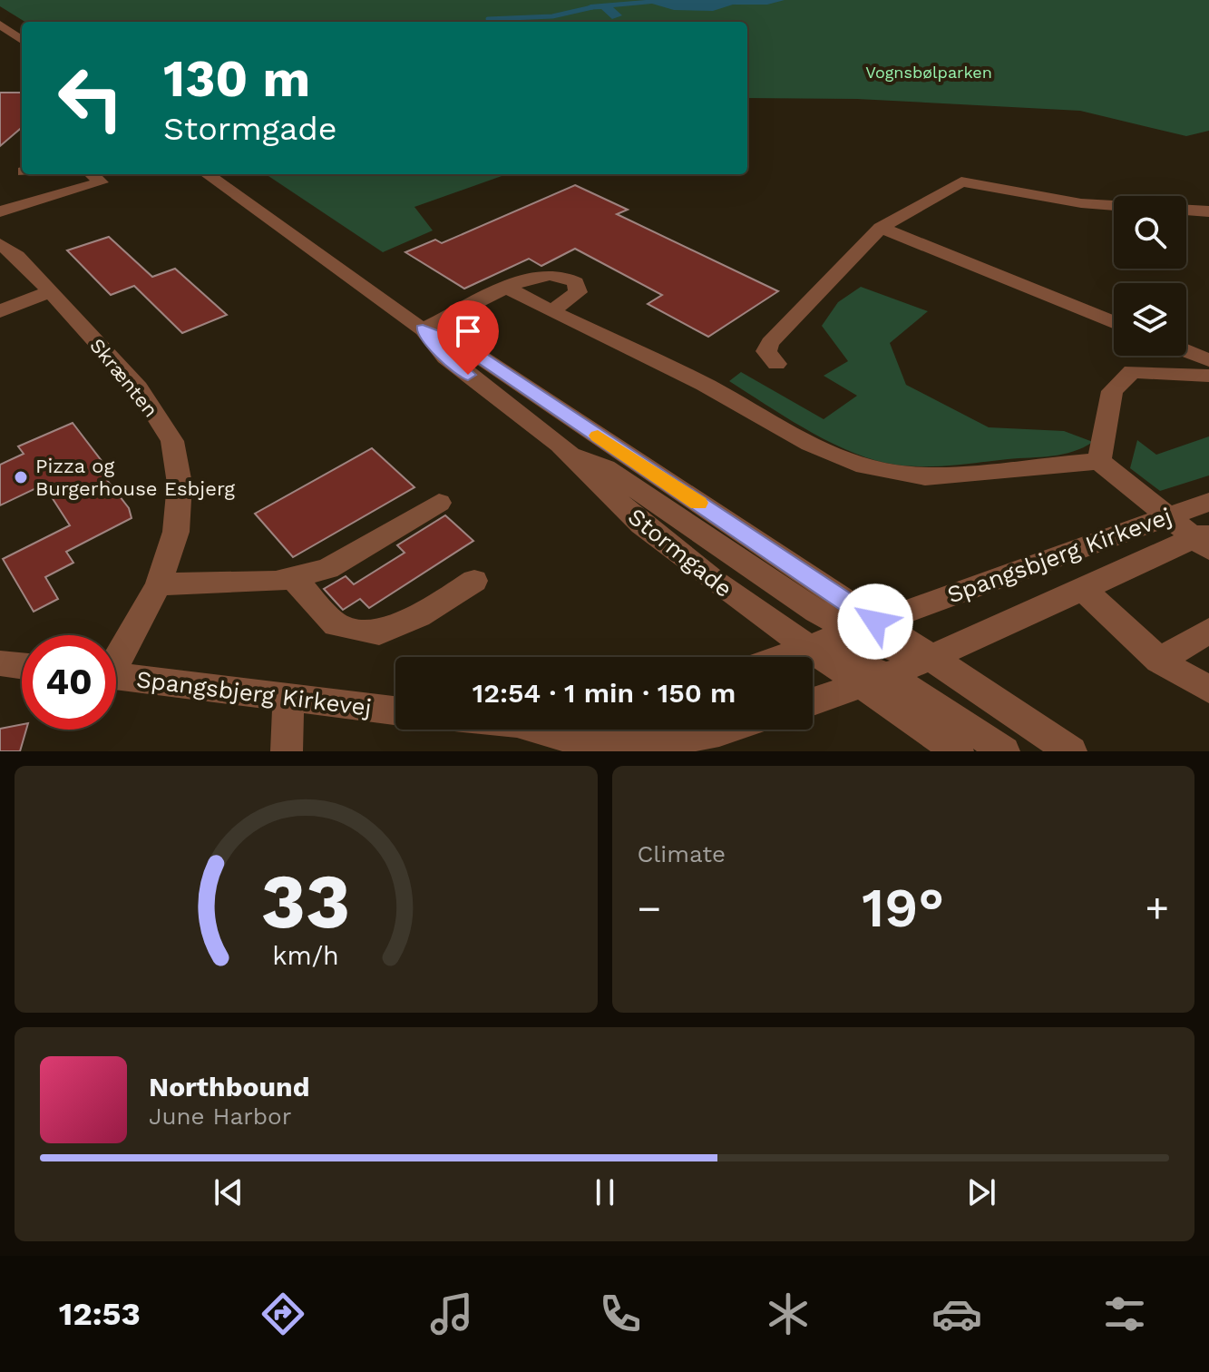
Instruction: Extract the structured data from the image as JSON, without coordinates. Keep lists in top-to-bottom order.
{
  "streets": {
    "street": ["Skrænten", "Stormgade", "Spangsbjerg Kirkevej"]
  },
  "crossings": [
    ["Stormgade", "Spangsbjerg Kirkevej"]
  ],
  "parks": ["Vognsbølparken"],
  "places": ["Pizza og Burgerhouse Esbjerg"],
  "page": {
    "turn": ["130 m", "Stormgade"],
    "limit": "40",
    "trip": "12:54 · 1 min · 150 m",
    "tile": "Climate",
    "heat": ["−", "19°", "+"],
    "song": ["Northbound", "June Harbor"],
    "tabs": "12:53",
    "gauge": ["33", "km/h"]
  }
}
